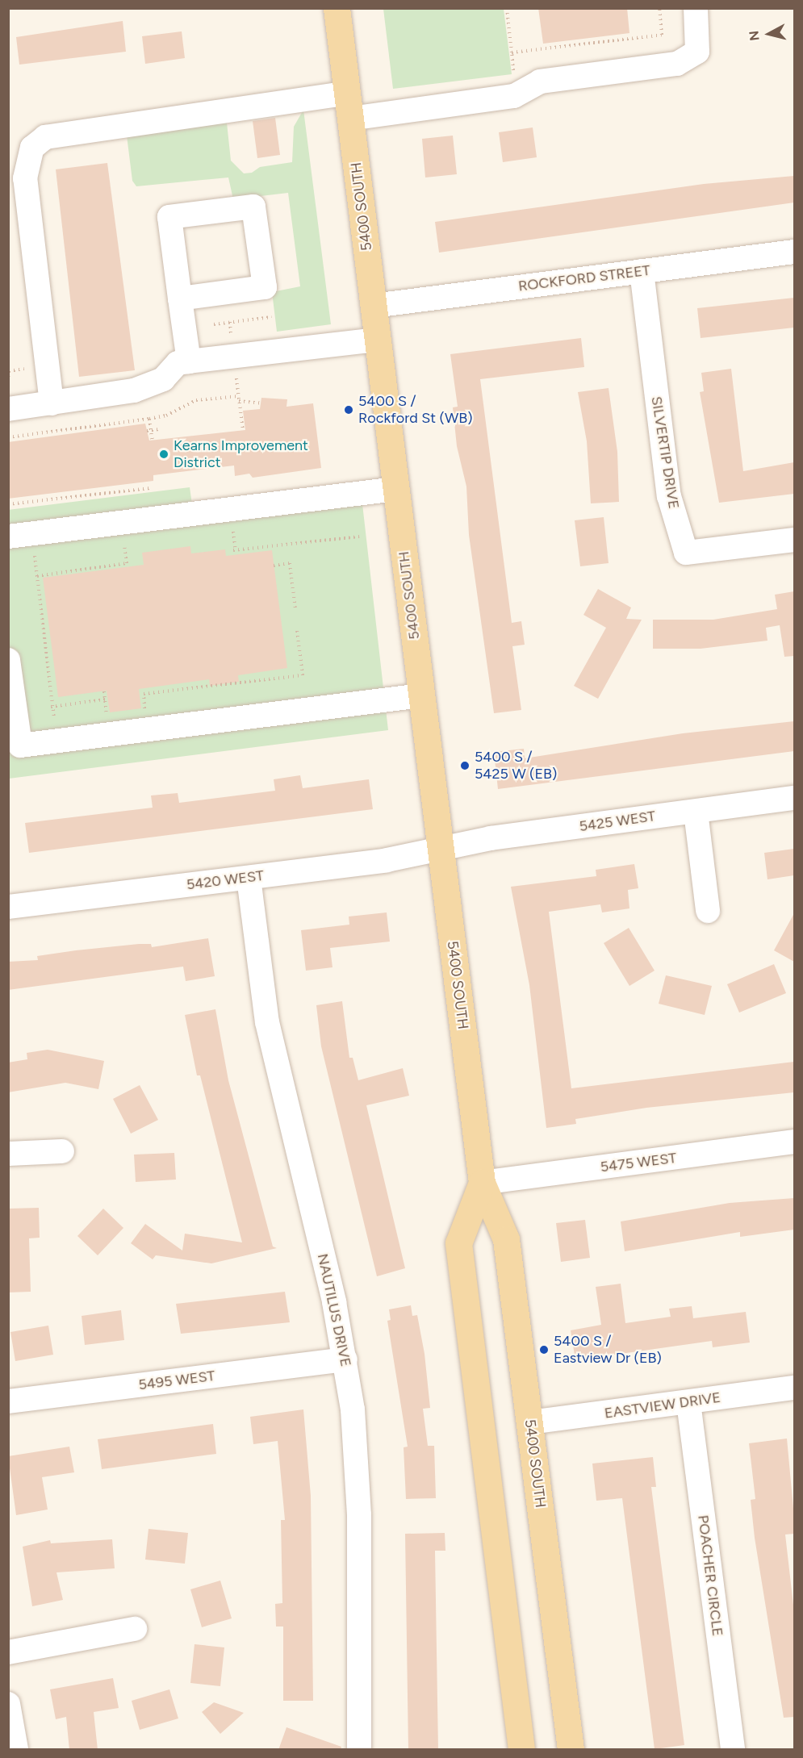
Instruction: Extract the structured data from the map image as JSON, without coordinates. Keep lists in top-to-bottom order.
{
  "streets": {
    "main road": ["5400 SOUTH"],
    "street": [
      "ROCKFORD STREET",
      "SILVERTIP DRIVE",
      "5425 WEST",
      "5420 WEST",
      "5475 WEST",
      "NAUTILUS DRIVE",
      "5495 WEST",
      "EASTVIEW DRIVE",
      "POACHER CIRCLE"
    ]
  },
  "crossings": [
    ["5400 SOUTH", "ROCKFORD STREET"],
    ["5400 SOUTH", "5425 WEST"],
    ["5400 SOUTH", "5420 WEST"],
    ["5400 SOUTH", "5475 WEST"],
    ["5400 SOUTH", "EASTVIEW DRIVE"],
    ["ROCKFORD STREET", "SILVERTIP DRIVE"],
    ["5425 WEST", "5420 WEST"],
    ["5420 WEST", "NAUTILUS DRIVE"],
    ["NAUTILUS DRIVE", "5495 WEST"],
    ["EASTVIEW DRIVE", "POACHER CIRCLE"]
  ],
  "places": [
    "5400 S / Rockford St (WB)",
    "Kearns Improvement District",
    "5400 S / 5425 W (EB)",
    "5400 S / Eastview Dr (EB)"
  ],
  "north": "left"
}
